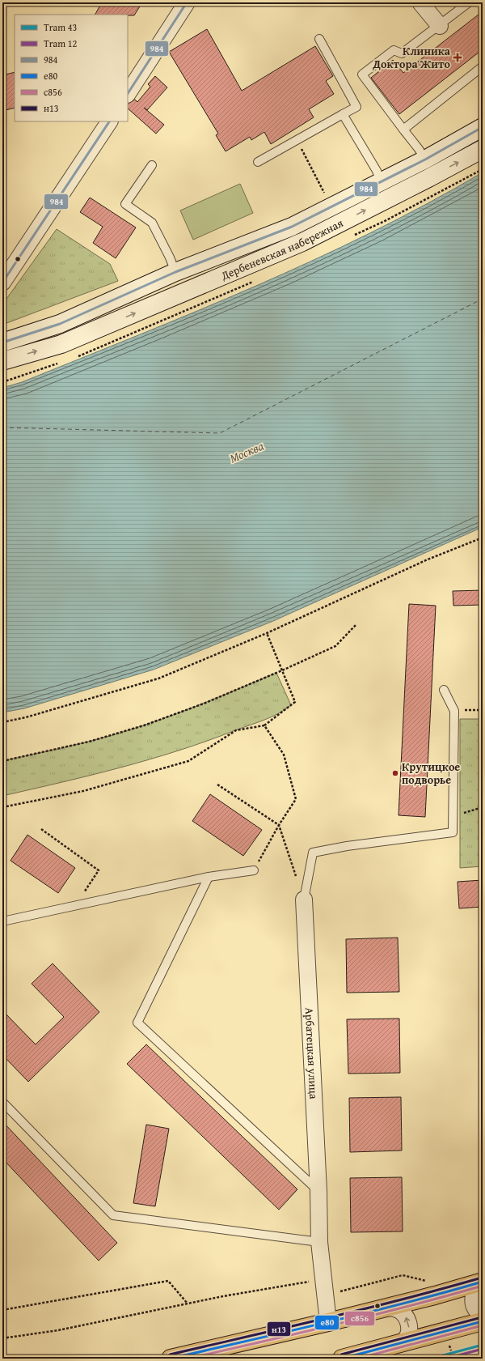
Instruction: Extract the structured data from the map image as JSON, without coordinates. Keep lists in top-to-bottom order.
{
  "streets": {
    "main road": ["Дербеневская набережная"],
    "street": ["Арбатецкая улица"]
  },
  "water": ["Москва"],
  "places": {
    "health": ["Клиника Доктора Жито"],
    "other": ["Крутицкое подворье"]
  },
  "lines": [
    "transit line 984",
    "transit line н13",
    "transit line е80",
    "transit line с856",
    "tram line 43",
    "tram line 12"
  ],
  "legend": [
    "Tram 43",
    "Tram 12",
    "984",
    "е80",
    "с856",
    "н13"
  ]
}
